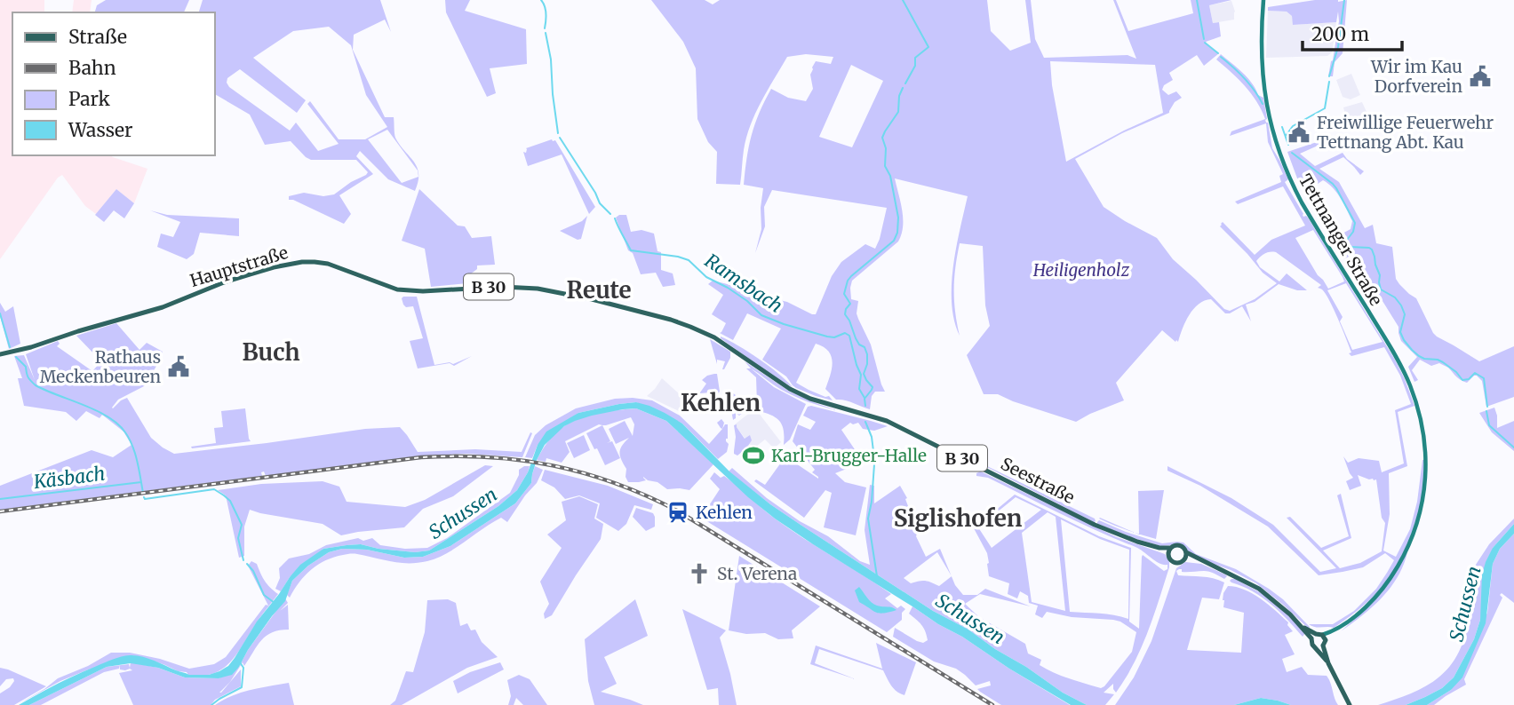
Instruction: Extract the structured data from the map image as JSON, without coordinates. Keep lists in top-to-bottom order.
{
  "streets": {
    "main road": [
      "Tettnanger Straße",
      "Hauptstraße",
      "B 30",
      "Seestraße"
    ]
  },
  "crossings": [
    ["Tettnanger Straße", "Seestraße"],
    ["Hauptstraße", "Seestraße"]
  ],
  "districts": [
    "Reute",
    "Buch",
    "Kehlen",
    "Siglishofen"
  ],
  "water": ["Ramsbach", "Käsbach", "Schussen"],
  "parks": ["Heiligenholz"],
  "places": {
    "public building": ["Wir im Kau Dorfverein", "Freiwillige Feuerwehr Tettnang Abt. Kau", "Rathaus Meckenbeuren"],
    "sports": ["Karl-Brugger-Halle"],
    "station": ["Kehlen"],
    "church": ["St. Verena"]
  },
  "legend": [
    "Straße",
    "Bahn",
    "Park",
    "Wasser"
  ],
  "scale_bar": "200 m"
}
